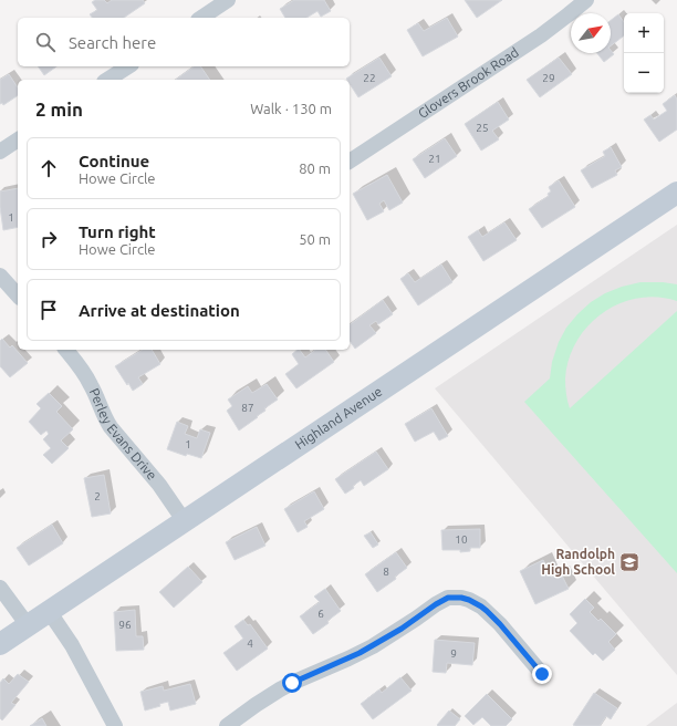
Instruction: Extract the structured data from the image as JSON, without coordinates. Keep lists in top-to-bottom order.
{
  "streets": {
    "street": ["Glovers Brook Road", "Highland Avenue", "Perley Evans Drive"]
  },
  "crossings": [
    ["Highland Avenue", "Perley Evans Drive"]
  ],
  "places": {
    "school or university": ["Randolph High School"]
  },
  "house_numbers": [
    "22",
    "29",
    "25",
    "21",
    "1",
    "87",
    "1",
    "2",
    "10",
    "8",
    "6",
    "96",
    "4",
    "9"
  ],
  "north": "top right",
  "page": {
    "map_buttons": ["+", "−"],
    "search": "Search here",
    "heading": ["2 min", "Walk · 130 m"],
    "list": [
      ["Continue", "Howe Circle", "80 m"],
      ["Turn right", "Howe Circle", "50 m"],
      "Arrive at destination"
    ]
  }
}
